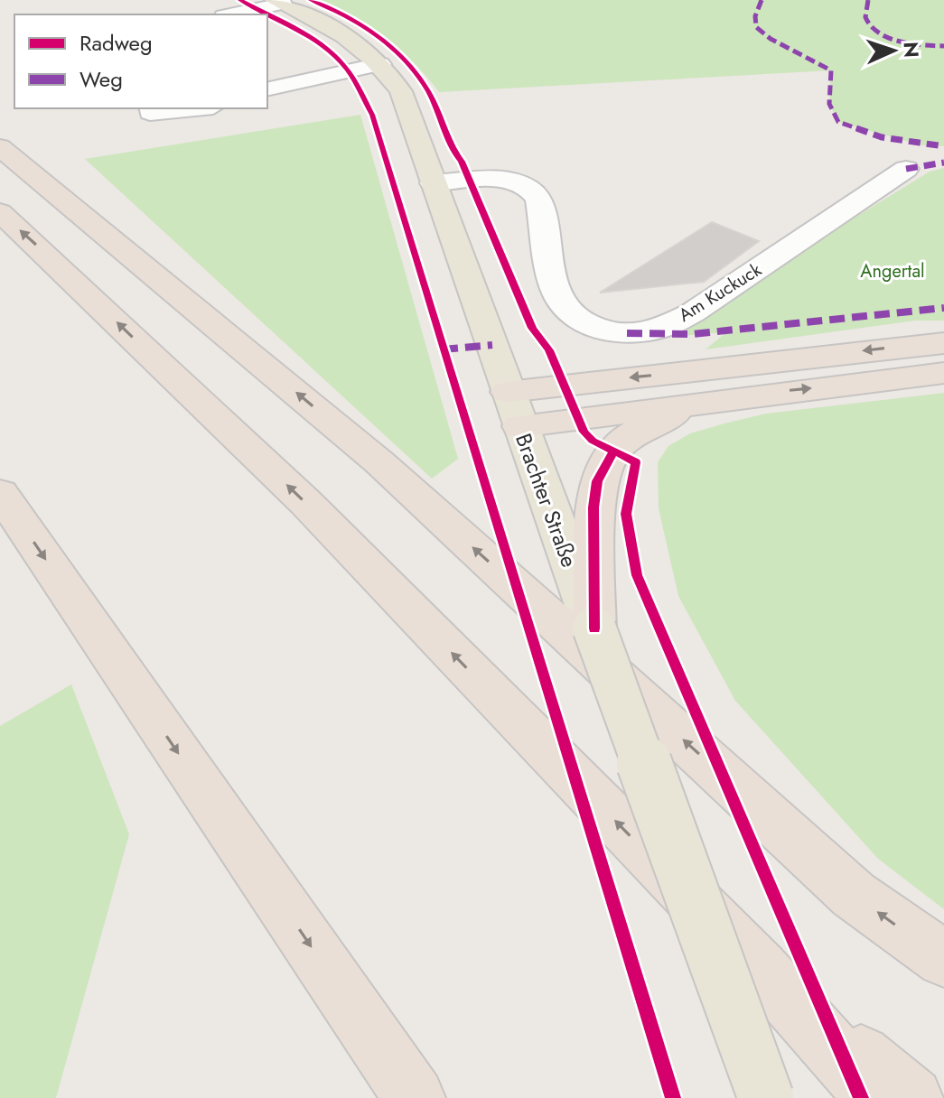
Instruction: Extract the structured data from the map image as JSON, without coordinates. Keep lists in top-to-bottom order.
{
  "streets": {
    "main road": ["Brachter Straße"],
    "lane": ["Am Kuckuck"]
  },
  "crossings": [
    ["Am Kuckuck", "Brachter Straße"]
  ],
  "parks": ["Angertal"],
  "legend": ["Radweg", "Weg"],
  "north": "right"
}
